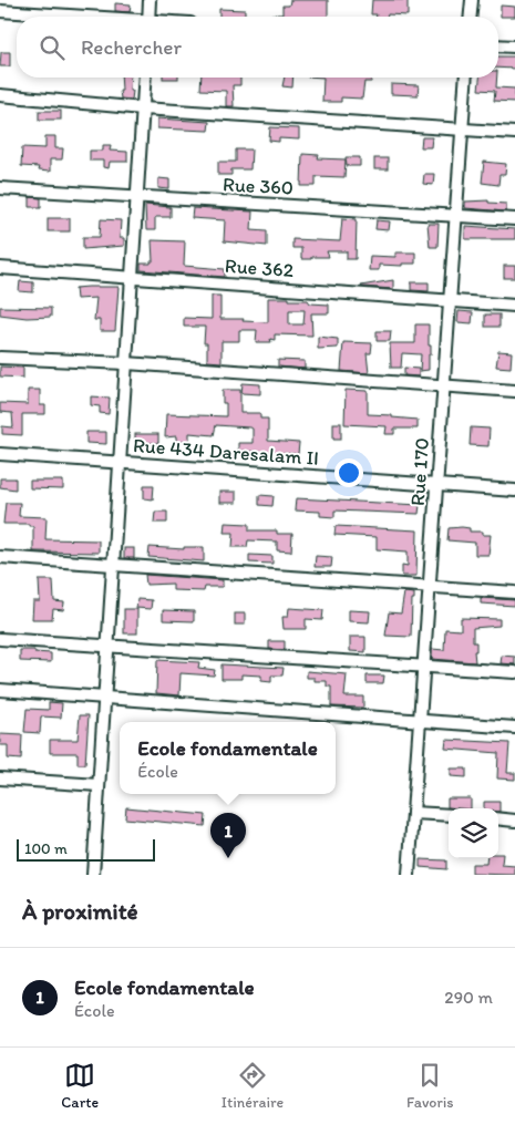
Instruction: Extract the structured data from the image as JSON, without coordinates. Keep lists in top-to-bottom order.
{
  "streets": {
    "street": [
      "Rue 360",
      "Rue 362",
      "Rue 434 Daresalam II",
      "Rue 170"
    ]
  },
  "crossings": [
    ["Rue 360", "Rue 170"],
    ["Rue 362", "Rue 170"],
    ["Rue 434 Daresalam II", "Rue 170"]
  ],
  "scale_bar": "100 m",
  "page": {
    "search": "Rechercher",
    "popup": ["Ecole fondamentale", "École"],
    "pins": "1",
    "scale": "100 m",
    "heading": "À proximité",
    "list": [
      {
        "mark": "1",
        "name": "Ecole fondamentale",
        "note": "École",
        "value": "290 m"
      }
    ],
    "nav": ["Carte", "Itinéraire", "Favoris"]
  }
}
